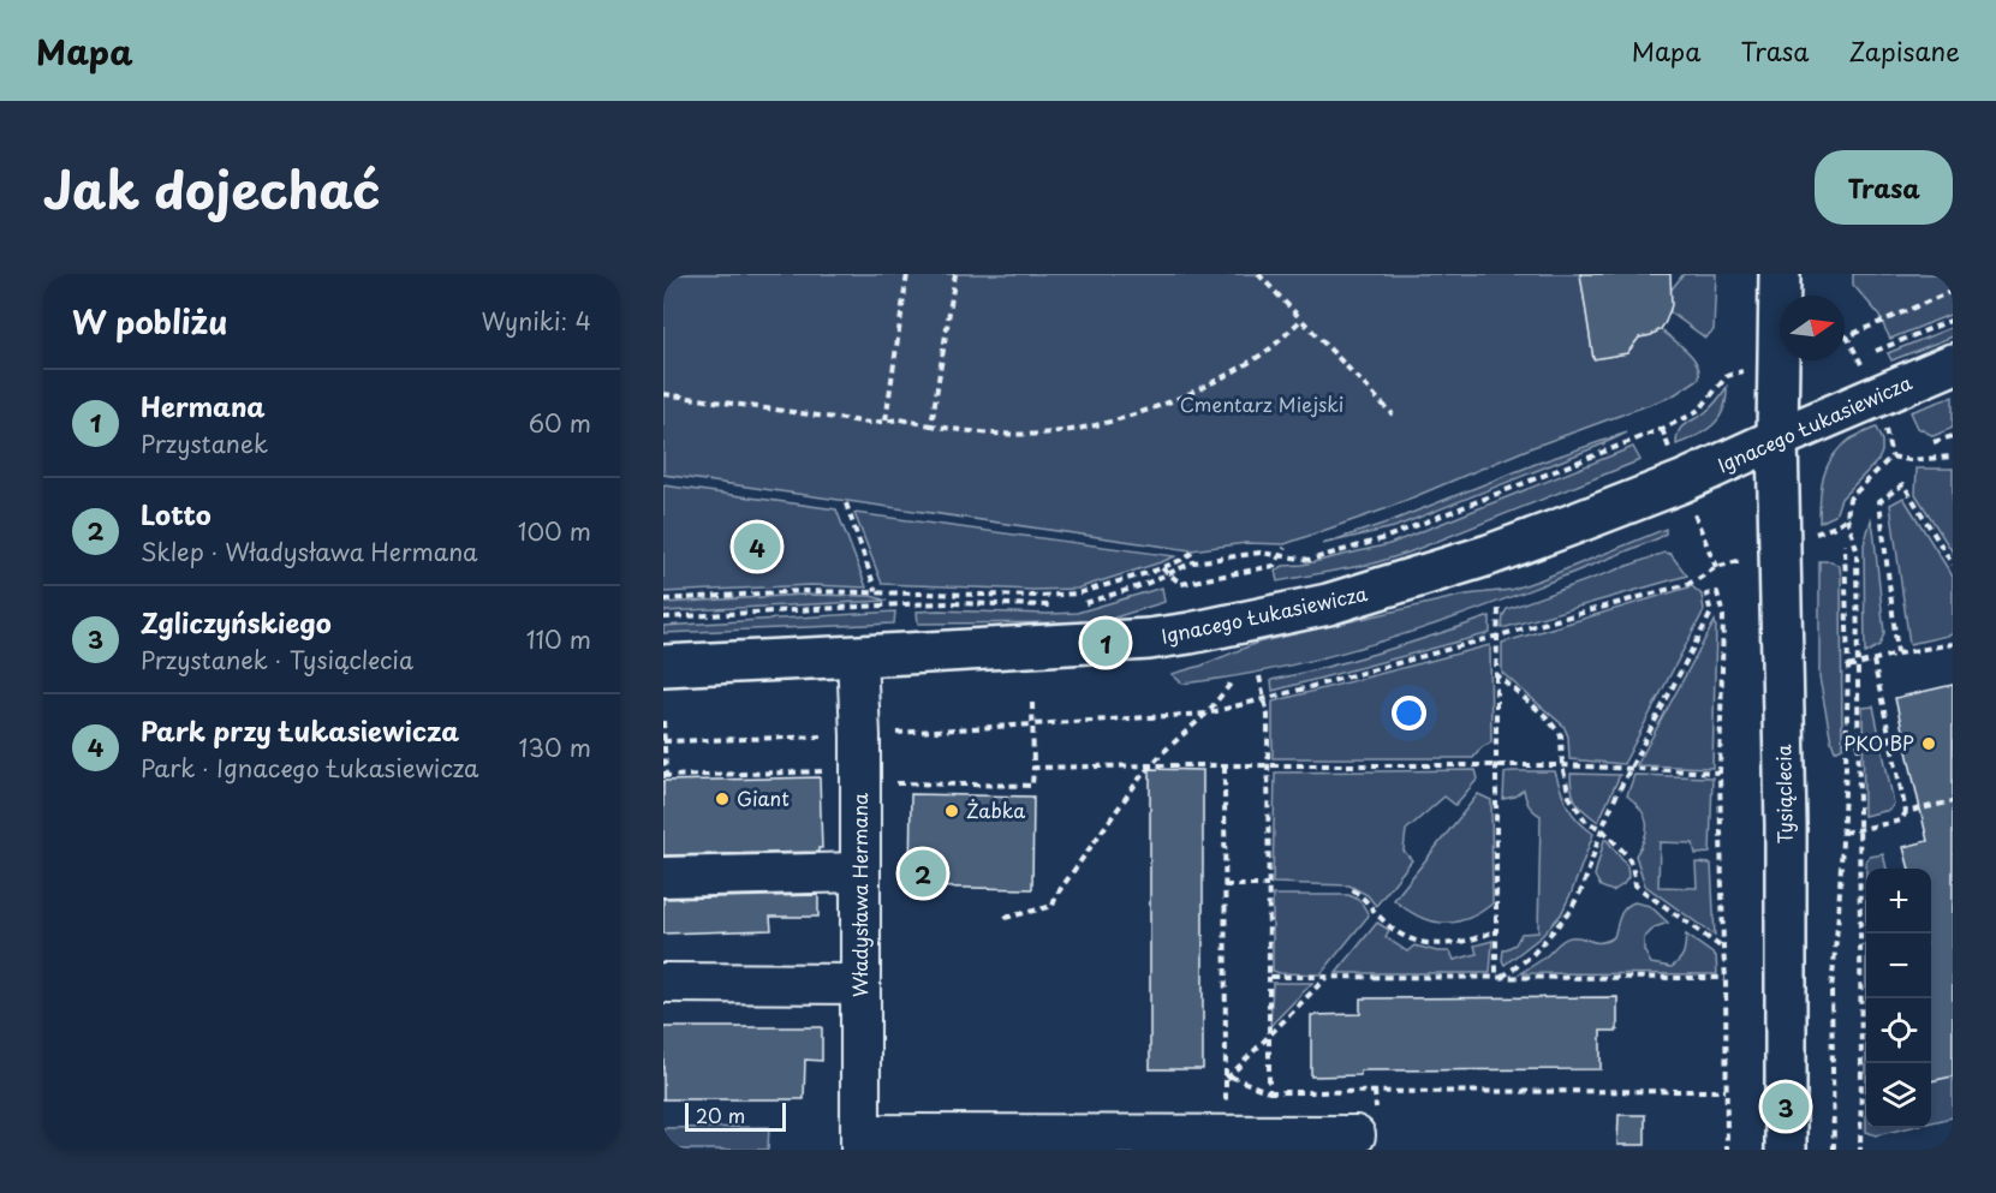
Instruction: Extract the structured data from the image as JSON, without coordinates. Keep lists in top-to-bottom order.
{
  "streets": {
    "street": ["Ignacego Łukasiewicza", "Tysiąclecia", "Władysława Hermana"]
  },
  "crossings": [
    ["Ignacego Łukasiewicza", "Tysiąclecia"],
    ["Ignacego Łukasiewicza", "Władysława Hermana"]
  ],
  "parks": ["Cmentarz Miejski"],
  "places": ["PKO BP", "Giant", "Żabka"],
  "scale_bar": "20 m",
  "north": "right",
  "page": {
    "header": "Mapa",
    "nav": ["Mapa", "Trasa", "Zapisane"],
    "title": "Jak dojechać",
    "buttons": "Trasa",
    "heading": ["W pobliżu", "Wyniki: 4"],
    "list": [
      {
        "mark": "1",
        "name": "Hermana",
        "note": "Przystanek",
        "value": "60 m"
      },
      {
        "mark": "2",
        "name": "Lotto",
        "note": "Sklep · Władysława Hermana",
        "value": "100 m"
      },
      {
        "mark": "3",
        "name": "Zgliczyńskiego",
        "note": "Przystanek · Tysiąclecia",
        "value": "110 m"
      },
      {
        "mark": "4",
        "name": "Park przy Łukasiewicza",
        "note": "Park · Ignacego Łukasiewicza",
        "value": "130 m"
      }
    ],
    "pins": [
      "4",
      "1",
      "2",
      "3"
    ],
    "map_buttons": ["+", "−"],
    "scale": "20 m"
  }
}
